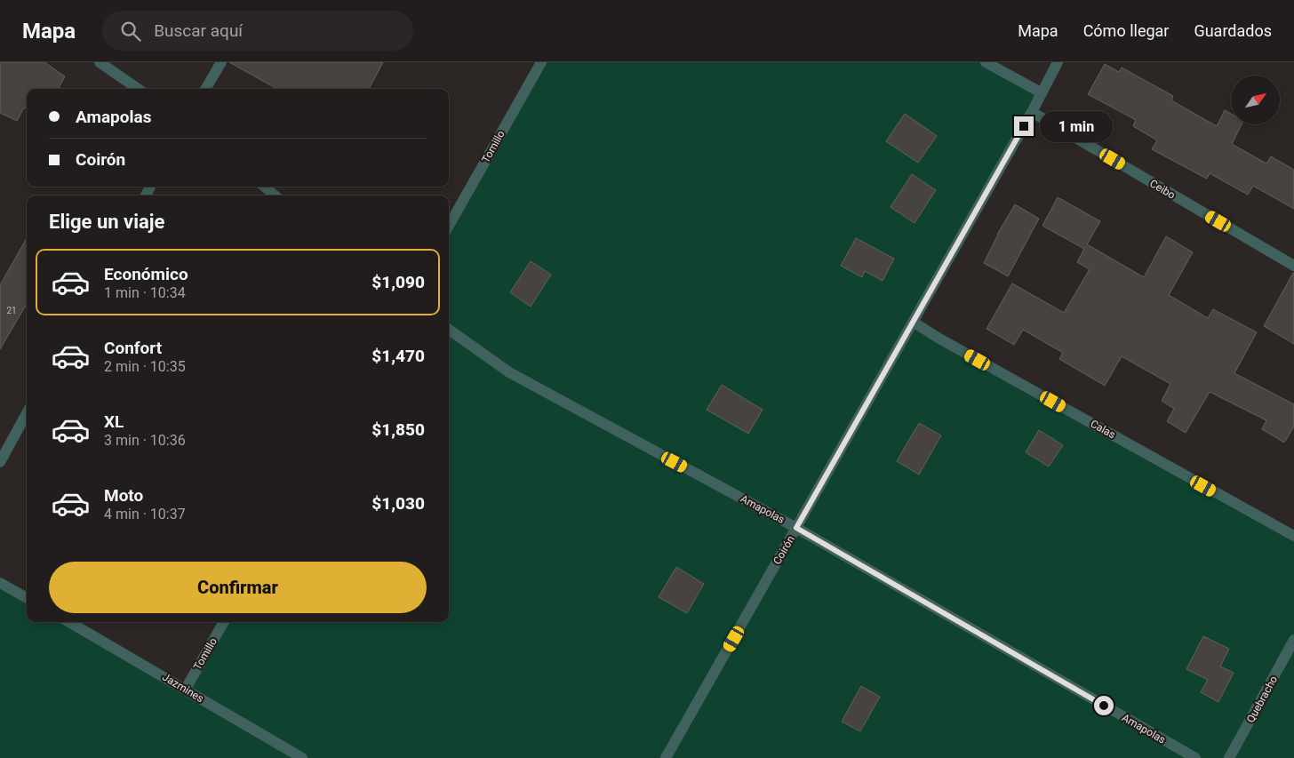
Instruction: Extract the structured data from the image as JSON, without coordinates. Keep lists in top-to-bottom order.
{
  "streets": {
    "street": [
      "Tomillo",
      "Ceibo",
      "Calas",
      "Amapolas",
      "Coirón",
      "Jazmines",
      "Quebracho"
    ]
  },
  "crossings": [
    ["Tomillo", "Jazmines"],
    ["Ceibo", "Coirón"],
    ["Calas", "Coirón"],
    ["Amapolas", "Coirón"]
  ],
  "house_numbers": ["21"],
  "north": "top right",
  "page": {
    "header": "Mapa",
    "search": "Buscar aquí",
    "nav": ["Mapa", "Cómo llegar", "Guardados"],
    "banner": ["Amapolas", "Coirón"],
    "bubble": "1 min",
    "heading": "Elige un viaje",
    "list": [
      {
        "name": "Económico",
        "note": "1 min · 10:34",
        "value": "$1,090"
      },
      {
        "name": "Confort",
        "note": "2 min · 10:35",
        "value": "$1,470"
      },
      {
        "name": "XL",
        "note": "3 min · 10:36",
        "value": "$1,850"
      },
      {
        "name": "Moto",
        "note": "4 min · 10:37",
        "value": "$1,030"
      }
    ],
    "buttons": "Confirmar"
  }
}
